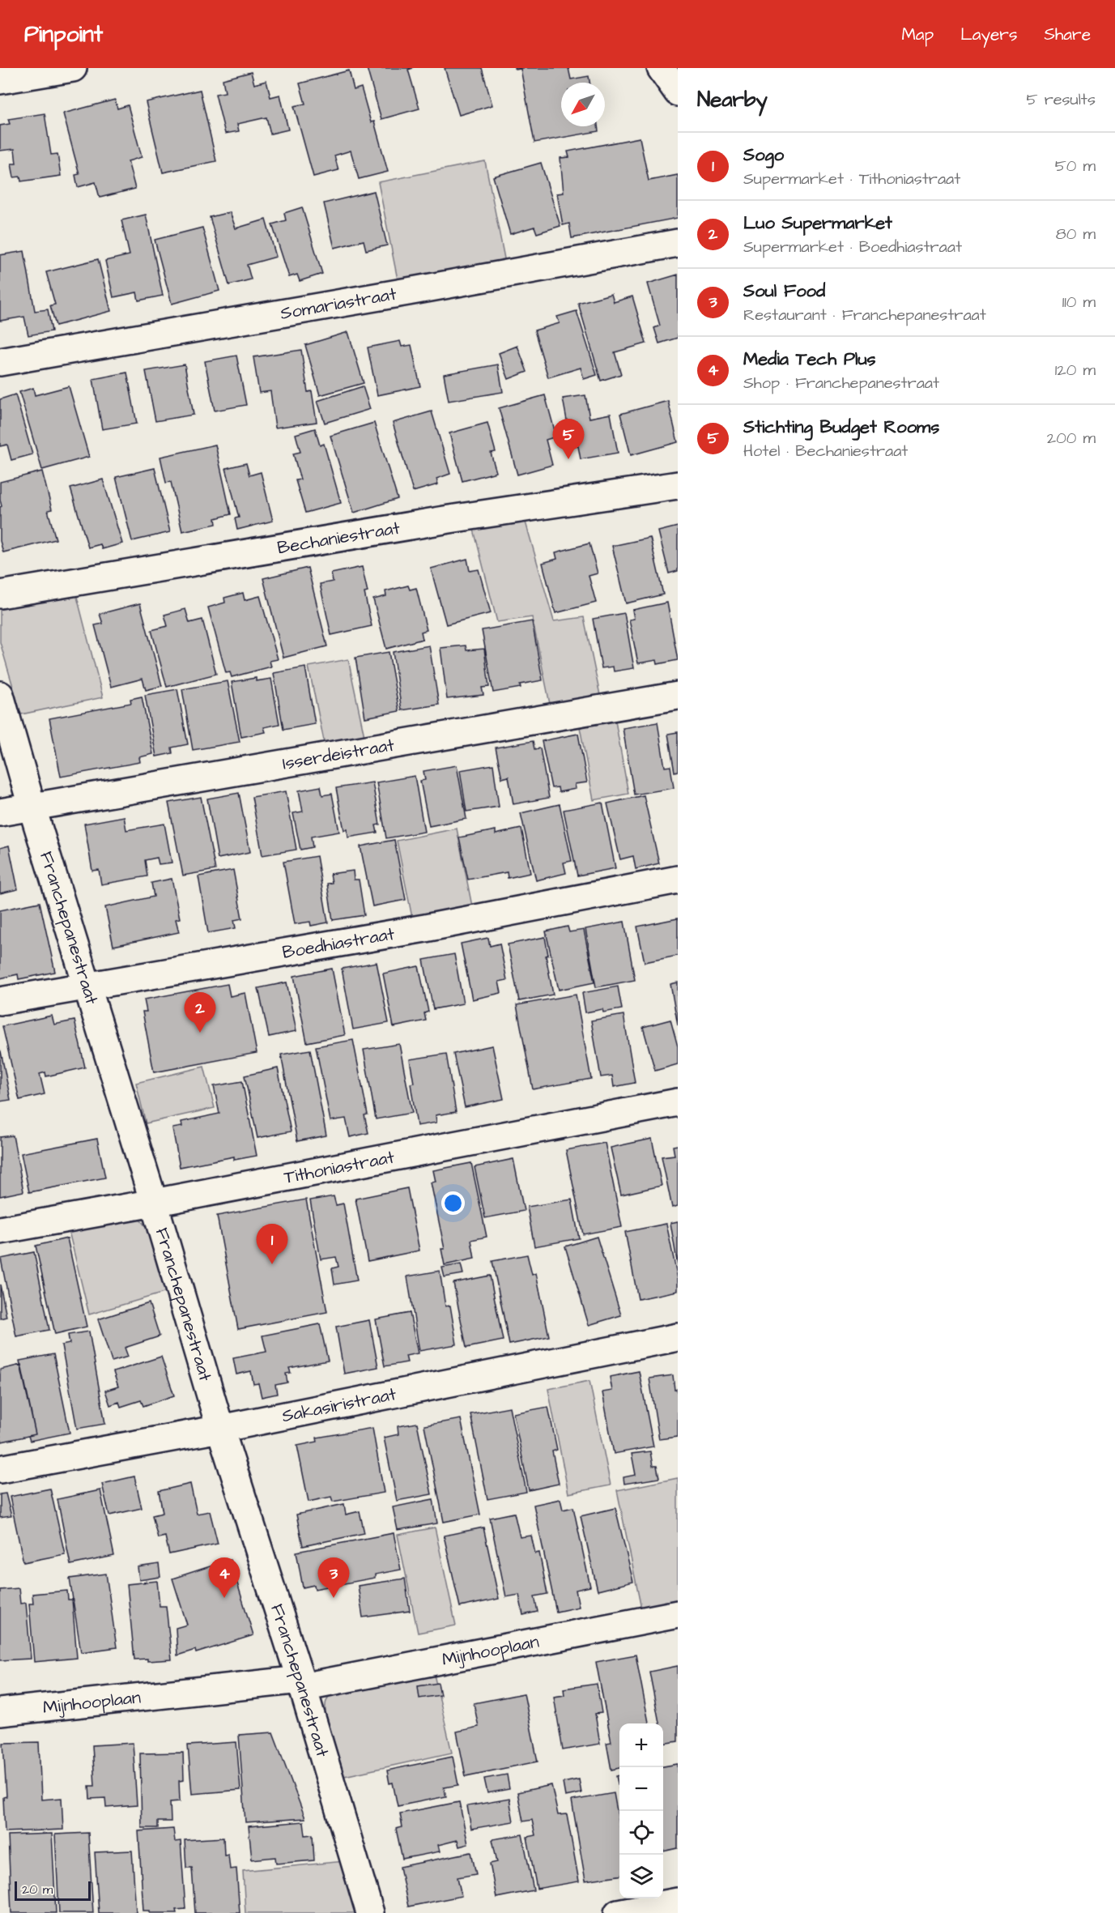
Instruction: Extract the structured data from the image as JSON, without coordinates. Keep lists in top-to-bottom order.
{
  "streets": {
    "street": [
      "Somariastraat",
      "Bechaniestraat",
      "Isserdeistraat",
      "Franchepanestraat",
      "Boedhiastraat",
      "Tithoniastraat",
      "Sakasiristraat",
      "Mijnhooplaan"
    ]
  },
  "crossings": [
    ["Isserdeistraat", "Franchepanestraat"],
    ["Franchepanestraat", "Boedhiastraat"],
    ["Franchepanestraat", "Tithoniastraat"],
    ["Franchepanestraat", "Sakasiristraat"],
    ["Franchepanestraat", "Mijnhooplaan"]
  ],
  "scale_bar": "20 m",
  "north": "bottom left",
  "page": {
    "header": "Pinpoint",
    "nav": ["Map", "Layers", "Share"],
    "heading": ["Nearby", "5 results"],
    "list": [
      {
        "mark": "1",
        "name": "Sogo",
        "note": "Supermarket · Tithoniastraat",
        "value": "50 m"
      },
      {
        "mark": "2",
        "name": "Luo Supermarket",
        "note": "Supermarket · Boedhiastraat",
        "value": "80 m"
      },
      {
        "mark": "3",
        "name": "Soul Food",
        "note": "Restaurant · Franchepanestraat",
        "value": "110 m"
      },
      {
        "mark": "4",
        "name": "Media Tech Plus",
        "note": "Shop · Franchepanestraat",
        "value": "120 m"
      },
      {
        "mark": "5",
        "name": "Stichting Budget Rooms",
        "note": "Hotel · Bechaniestraat",
        "value": "200 m"
      }
    ],
    "pins": [
      "5",
      "2",
      "1",
      "3",
      "4"
    ],
    "map_buttons": ["+", "−"],
    "scale": "20 m"
  }
}
